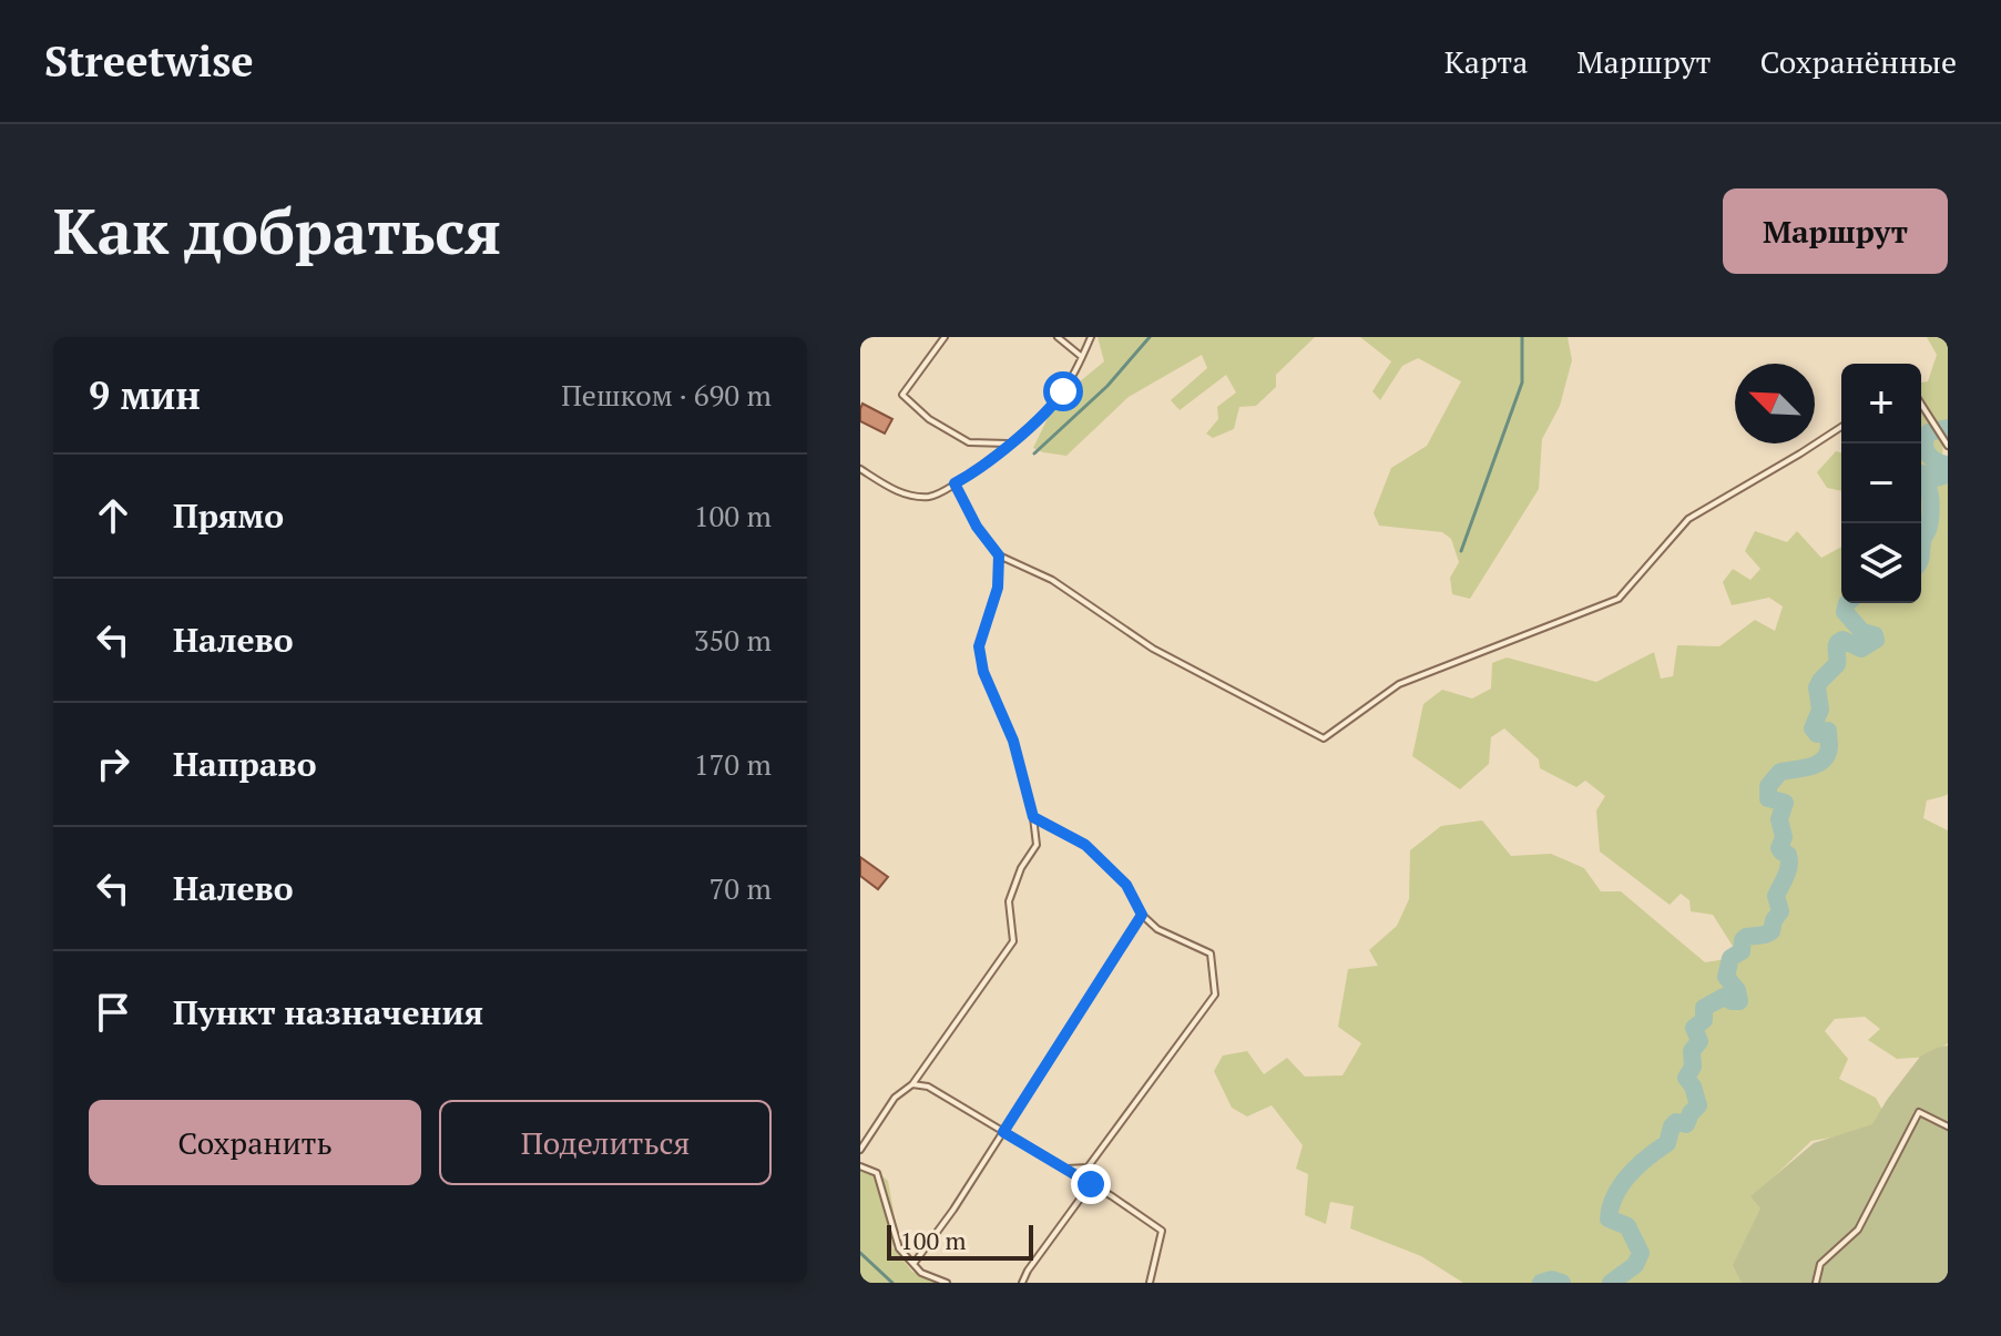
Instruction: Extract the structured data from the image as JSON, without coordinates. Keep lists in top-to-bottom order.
{
  "scale_bar": "100 m",
  "north": "top left",
  "page": {
    "header": "Streetwise",
    "nav": ["Карта", "Маршрут", "Сохранённые"],
    "buttons": [
      "Маршрут",
      ["Сохранить", "Поделиться"]
    ],
    "title": "Как добраться",
    "heading": ["9 мин", "Пешком · 690 m"],
    "map_buttons": ["+", "−"],
    "list": [
      ["Прямо", "100 m"],
      ["Налево", "350 m"],
      ["Направо", "170 m"],
      ["Налево", "70 m"],
      "Пункт назначения"
    ],
    "scale": "100 m"
  }
}
